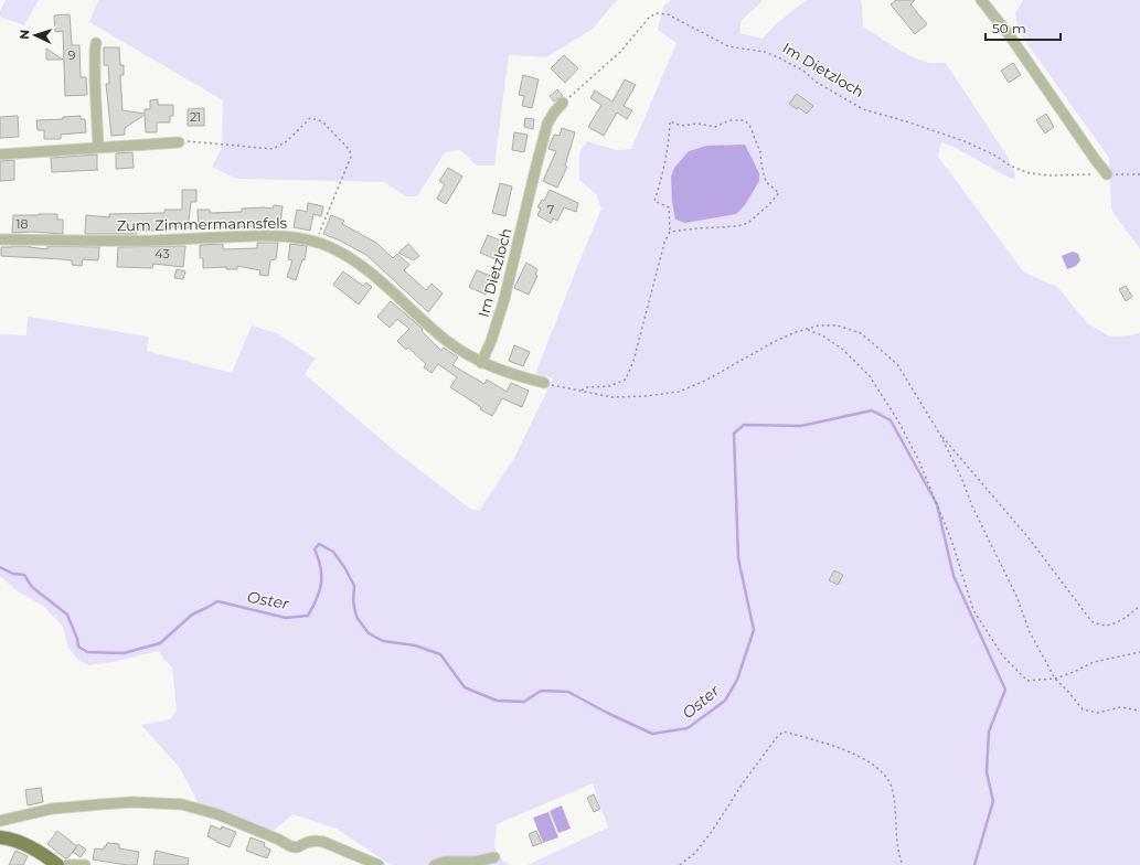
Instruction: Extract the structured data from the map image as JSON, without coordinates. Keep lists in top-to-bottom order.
{
  "streets": {
    "street": ["Im Dietzloch", "Zum Zimmermannsfels"]
  },
  "crossings": [
    ["Im Dietzloch", "Zum Zimmermannsfels"]
  ],
  "water": ["Oster"],
  "house_numbers": [
    "9",
    "21",
    "7",
    "18",
    "43"
  ],
  "scale_bar": "50 m",
  "north": "left"
}
